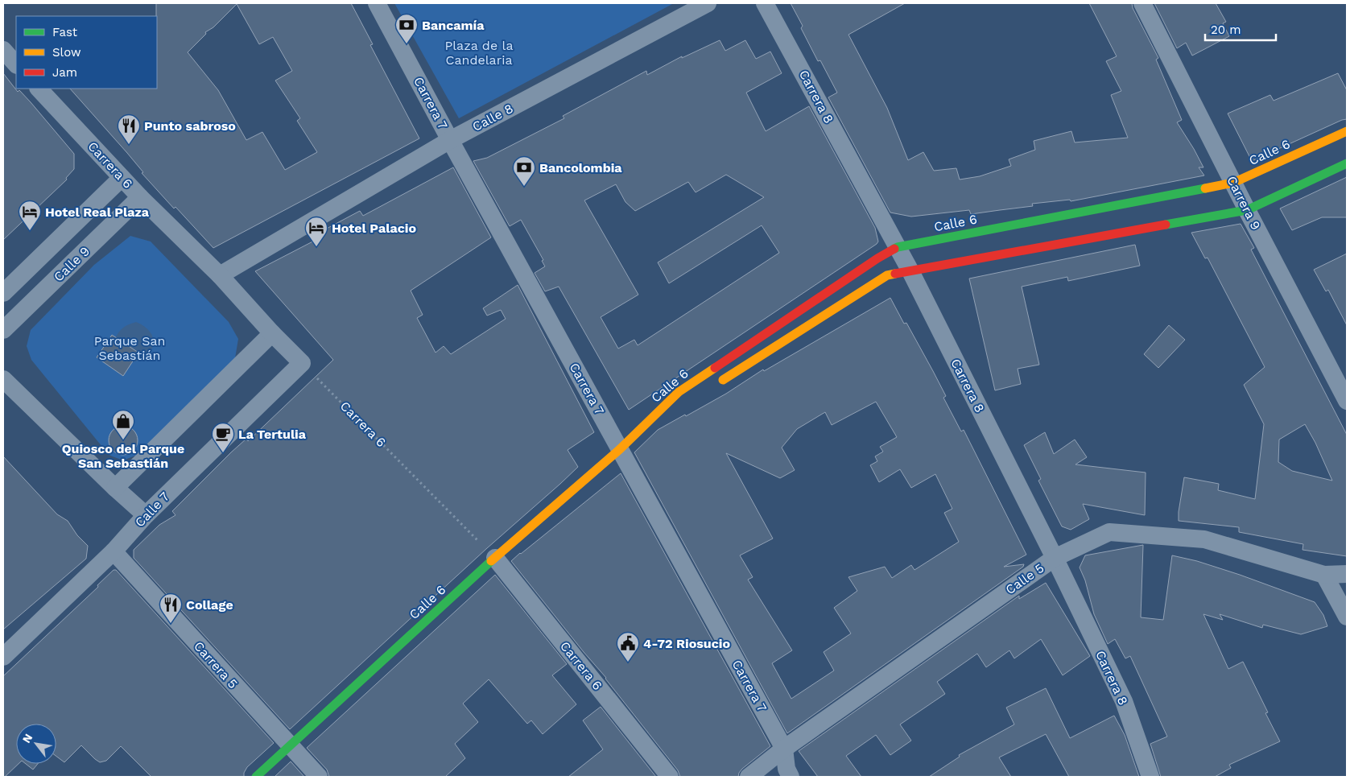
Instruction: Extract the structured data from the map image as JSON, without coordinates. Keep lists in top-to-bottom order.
{
  "streets": {
    "street": [
      "Carrera 8",
      "Carrera 7",
      "Calle 8",
      "Calle 6",
      "Carrera 6",
      "Carrera 9",
      "Calle 9",
      "Calle 7",
      "Calle 5",
      "Carrera 5"
    ]
  },
  "crossings": [
    ["Carrera 8", "Calle 6"],
    ["Carrera 8", "Calle 5"],
    ["Carrera 7", "Calle 8"],
    ["Carrera 7", "Calle 6"],
    ["Carrera 7", "Calle 5"],
    ["Calle 8", "Carrera 6"],
    ["Calle 6", "Carrera 6"],
    ["Calle 6", "Carrera 9"],
    ["Calle 6", "Carrera 5"],
    ["Carrera 6", "Calle 9"],
    ["Carrera 6", "Calle 7"],
    ["Calle 7", "Carrera 5"]
  ],
  "parks": ["Plaza de la Candelaria", "Parque San Sebastián"],
  "places": {
    "bank": ["Bancamía", "Bancolombia"],
    "restaurant": ["Punto sabroso", "Collage"],
    "hotel": ["Hotel Real Plaza", "Hotel Palacio"],
    "shop": ["Quiosco del Parque San Sebastián"],
    "cafe": ["La Tertulia"],
    "public building": ["4-72 Riosucio"]
  },
  "legend": ["Fast", "Slow", "Jam"],
  "scale_bar": "20 m",
  "north": "top left"
}
